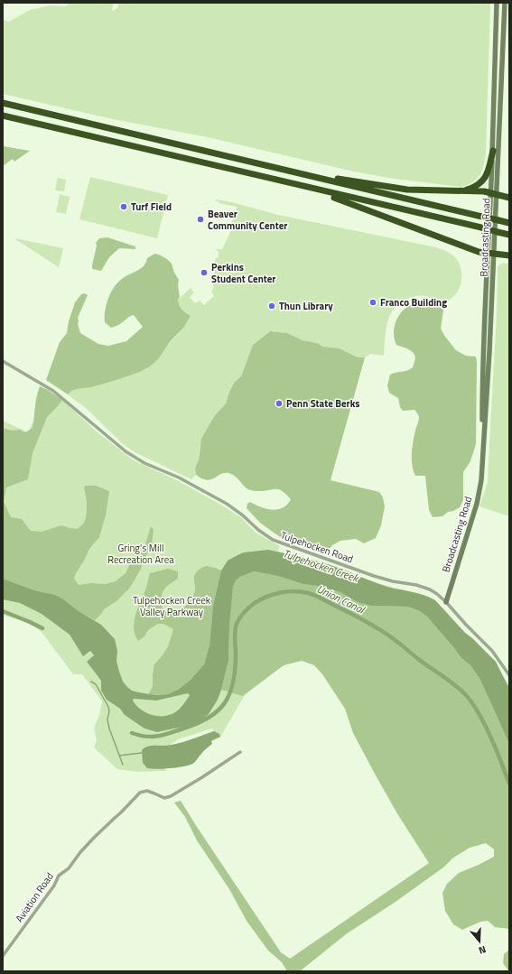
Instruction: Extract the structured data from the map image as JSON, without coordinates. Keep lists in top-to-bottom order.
{
  "streets": {
    "main road": ["Broadcasting Road"],
    "street": ["Tulpehocken Road", "Aviation Road"]
  },
  "crossings": [
    ["Broadcasting Road", "Tulpehocken Road"]
  ],
  "water": ["Tulpehocken Creek", "Union Canal"],
  "parks": ["Gring's Mill Recreation Area", "Tulpehocken Creek Valley Parkway"],
  "places": [
    "Turf Field",
    "Beaver Community Center",
    "Perkins Student Center",
    "Franco Building",
    "Thun Library",
    "Penn State Berks"
  ],
  "north": "bottom"
}
